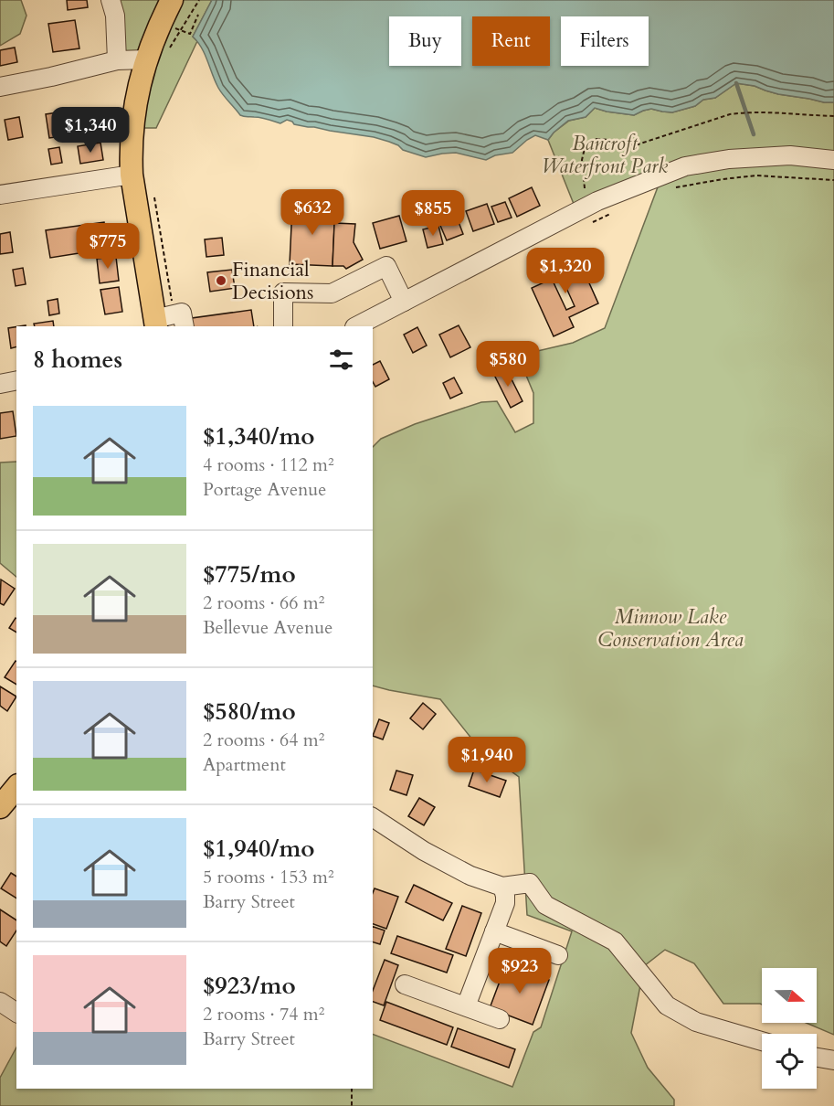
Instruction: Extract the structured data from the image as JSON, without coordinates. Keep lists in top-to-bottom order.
{
  "parks": ["Bancroft Waterfront Park", "Minnow Lake Conservation Area"],
  "places": ["Financial Decisions"],
  "north": "right",
  "page": {
    "chip": ["Buy", "Rent", "Filters"],
    "price": [
      "$1,340",
      "$632",
      "$855",
      "$775",
      "$1,320",
      "$580",
      "$1,940",
      "$923"
    ],
    "heading": "8 homes",
    "list": [
      {
        "name": "$1,340/mo",
        "note": "4 rooms · 112 m² · Portage Avenue"
      },
      {
        "name": "$775/mo",
        "note": "2 rooms · 66 m² · Bellevue Avenue"
      },
      {
        "name": "$580/mo",
        "note": "2 rooms · 64 m² · Apartment"
      },
      {
        "name": "$1,940/mo",
        "note": "5 rooms · 153 m² · Barry Street"
      },
      {
        "name": "$923/mo",
        "note": "2 rooms · 74 m² · Barry Street"
      }
    ]
  }
}
